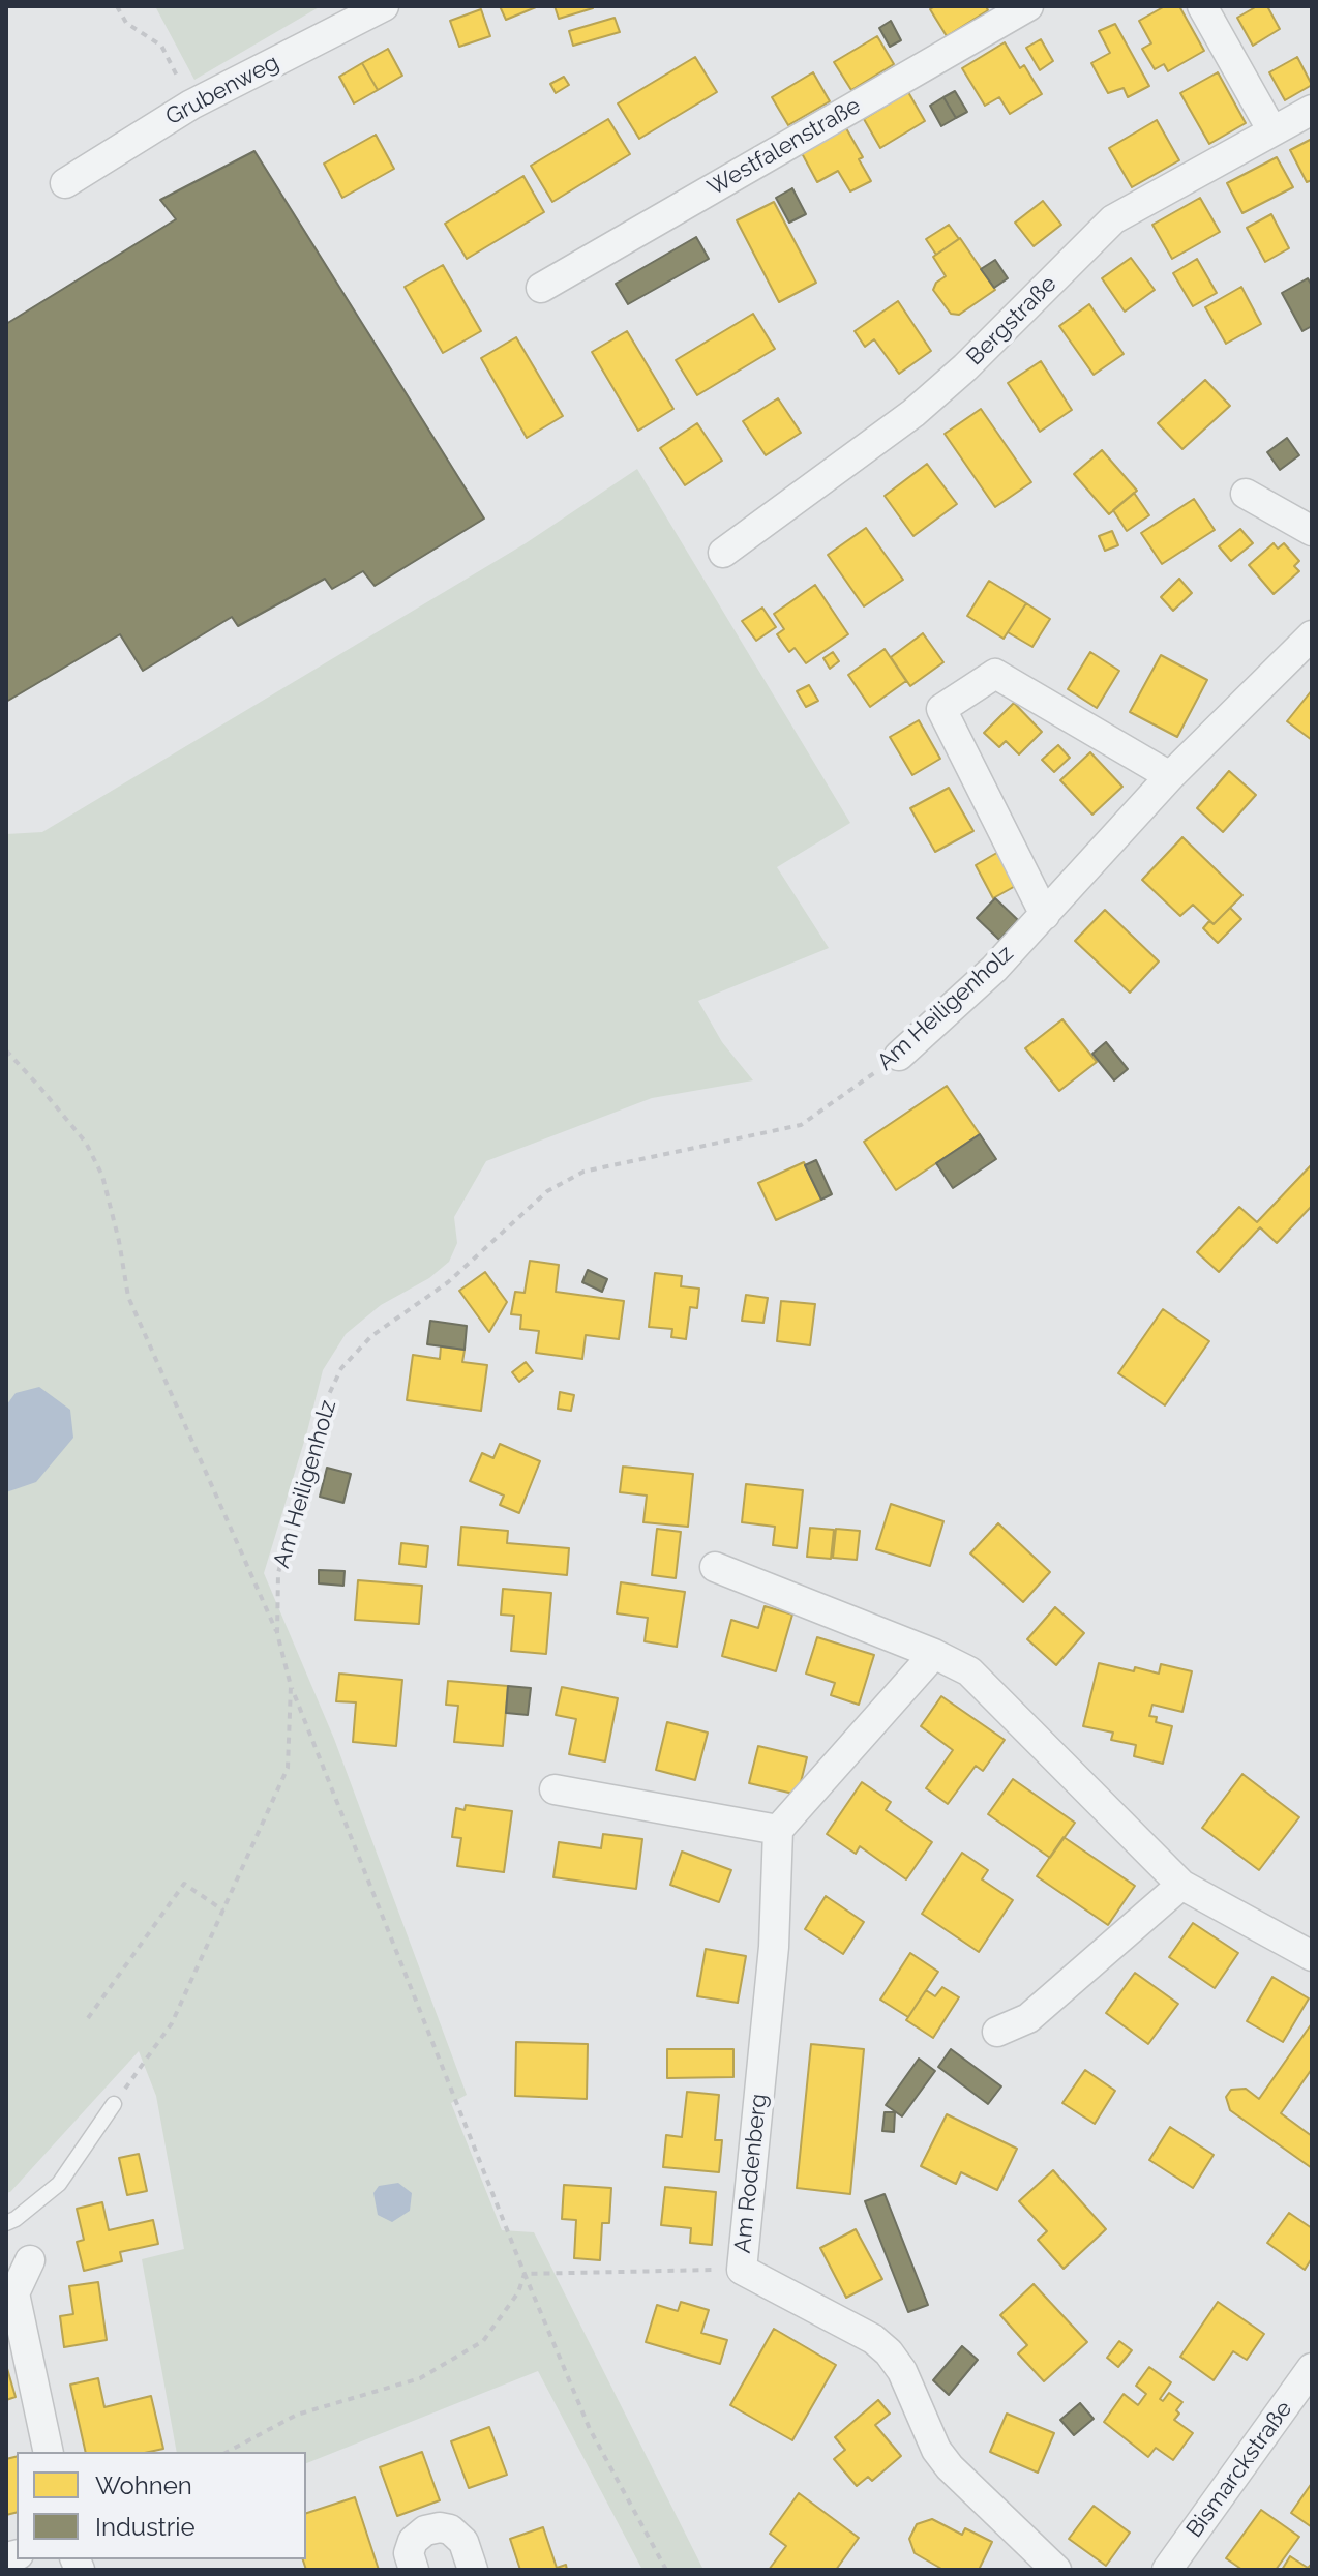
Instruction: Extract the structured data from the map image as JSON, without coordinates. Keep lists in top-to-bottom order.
{
  "streets": {
    "street": [
      "Grubenweg",
      "Westfalenstraße",
      "Bergstraße",
      "Am Heiligenholz",
      "Am Rodenberg",
      "Bismarckstraße"
    ]
  },
  "legend": ["Wohnen", "Industrie"]
}
